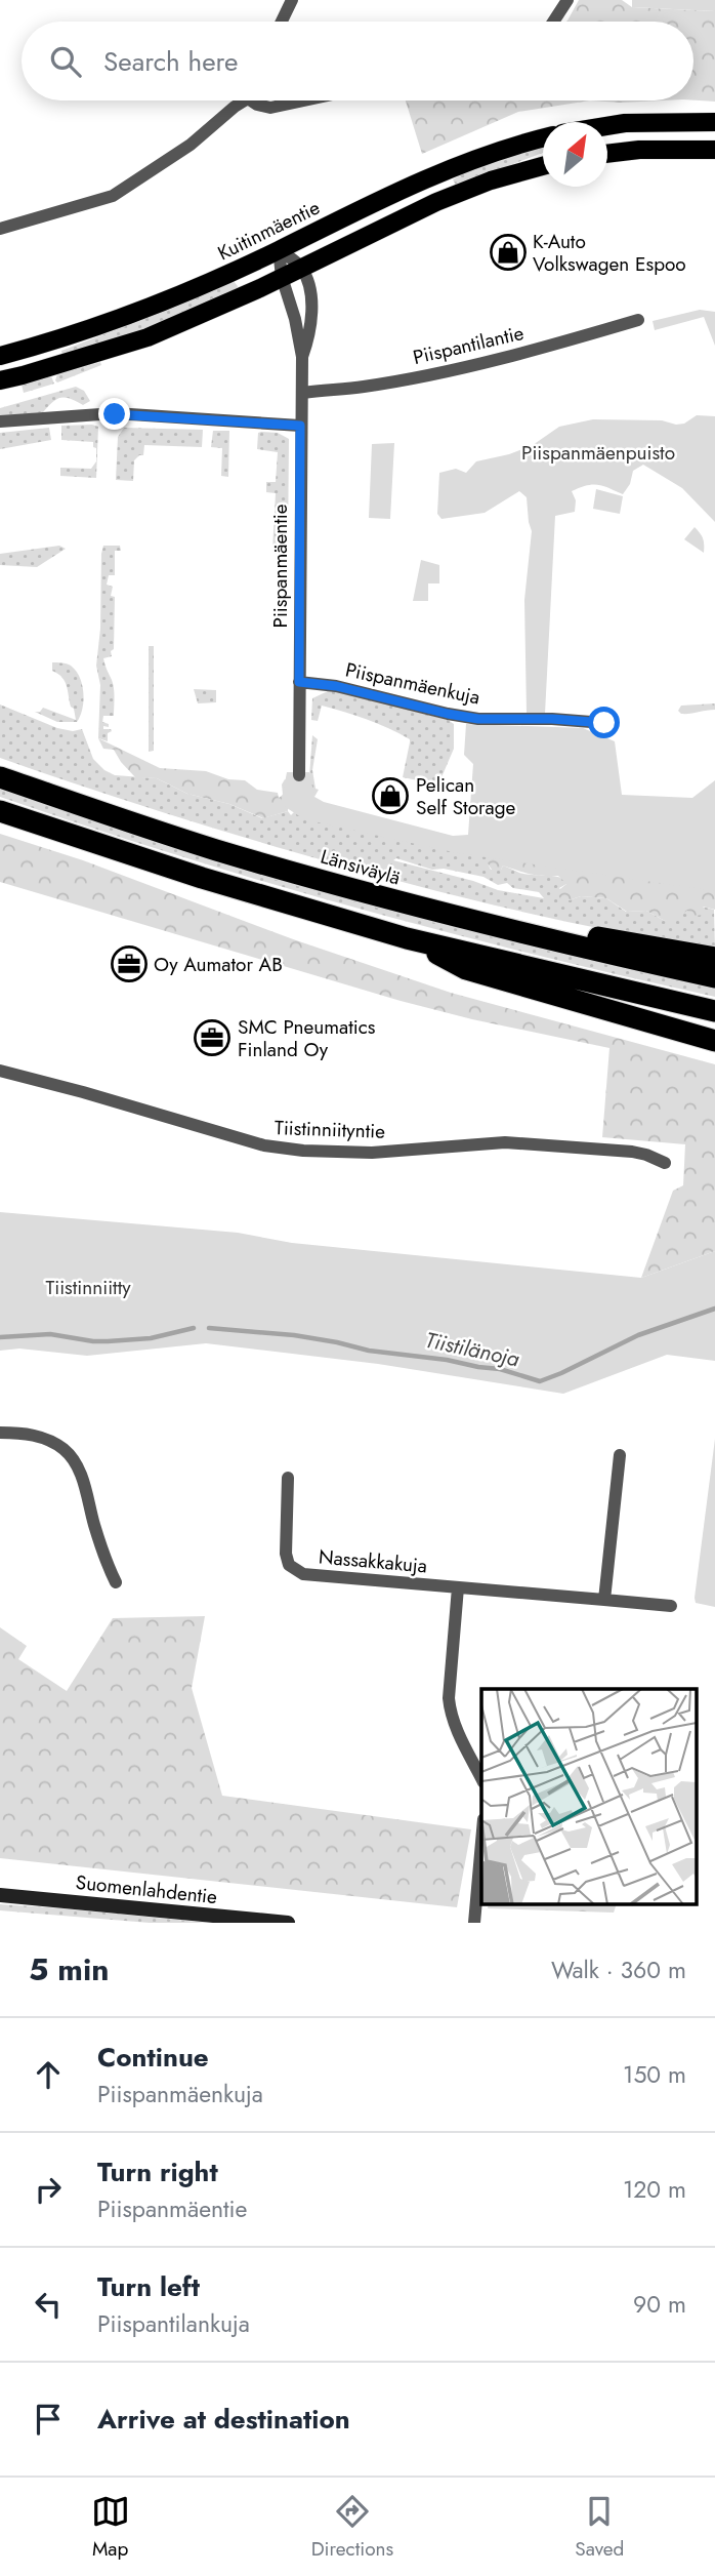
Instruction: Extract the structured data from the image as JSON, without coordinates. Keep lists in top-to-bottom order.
{
  "streets": {
    "highway": ["Länsiväylä"],
    "main road": ["Kuitinmäentie", "Suomenlahdentie"],
    "street": [
      "Piispantilantie",
      "Piispanmäentie",
      "Piispanmäenkuja",
      "Tiistinniityntie",
      "Nassakkakuja"
    ]
  },
  "crossings": [
    ["Kuitinmäentie", "Piispanmäentie"],
    ["Piispantilantie", "Piispanmäentie"],
    ["Piispanmäentie", "Piispanmäenkuja"]
  ],
  "water": ["Tiistilänoja"],
  "parks": ["Piispanmäenpuisto", "Tiistinniitty"],
  "places": {
    "shop": ["K-Auto Volkswagen Espoo", "Pelican Self Storage"],
    "office": ["Oy Aumator AB", "SMC Pneumatics Finland Oy"]
  },
  "north": "top right",
  "page": {
    "search": "Search here",
    "heading": ["5 min", "Walk · 360 m"],
    "list": [
      ["Continue", "Piispanmäenkuja", "150 m"],
      ["Turn right", "Piispanmäentie", "120 m"],
      ["Turn left", "Piispantilankuja", "90 m"],
      "Arrive at destination"
    ],
    "nav": ["Map", "Directions", "Saved"]
  }
}
